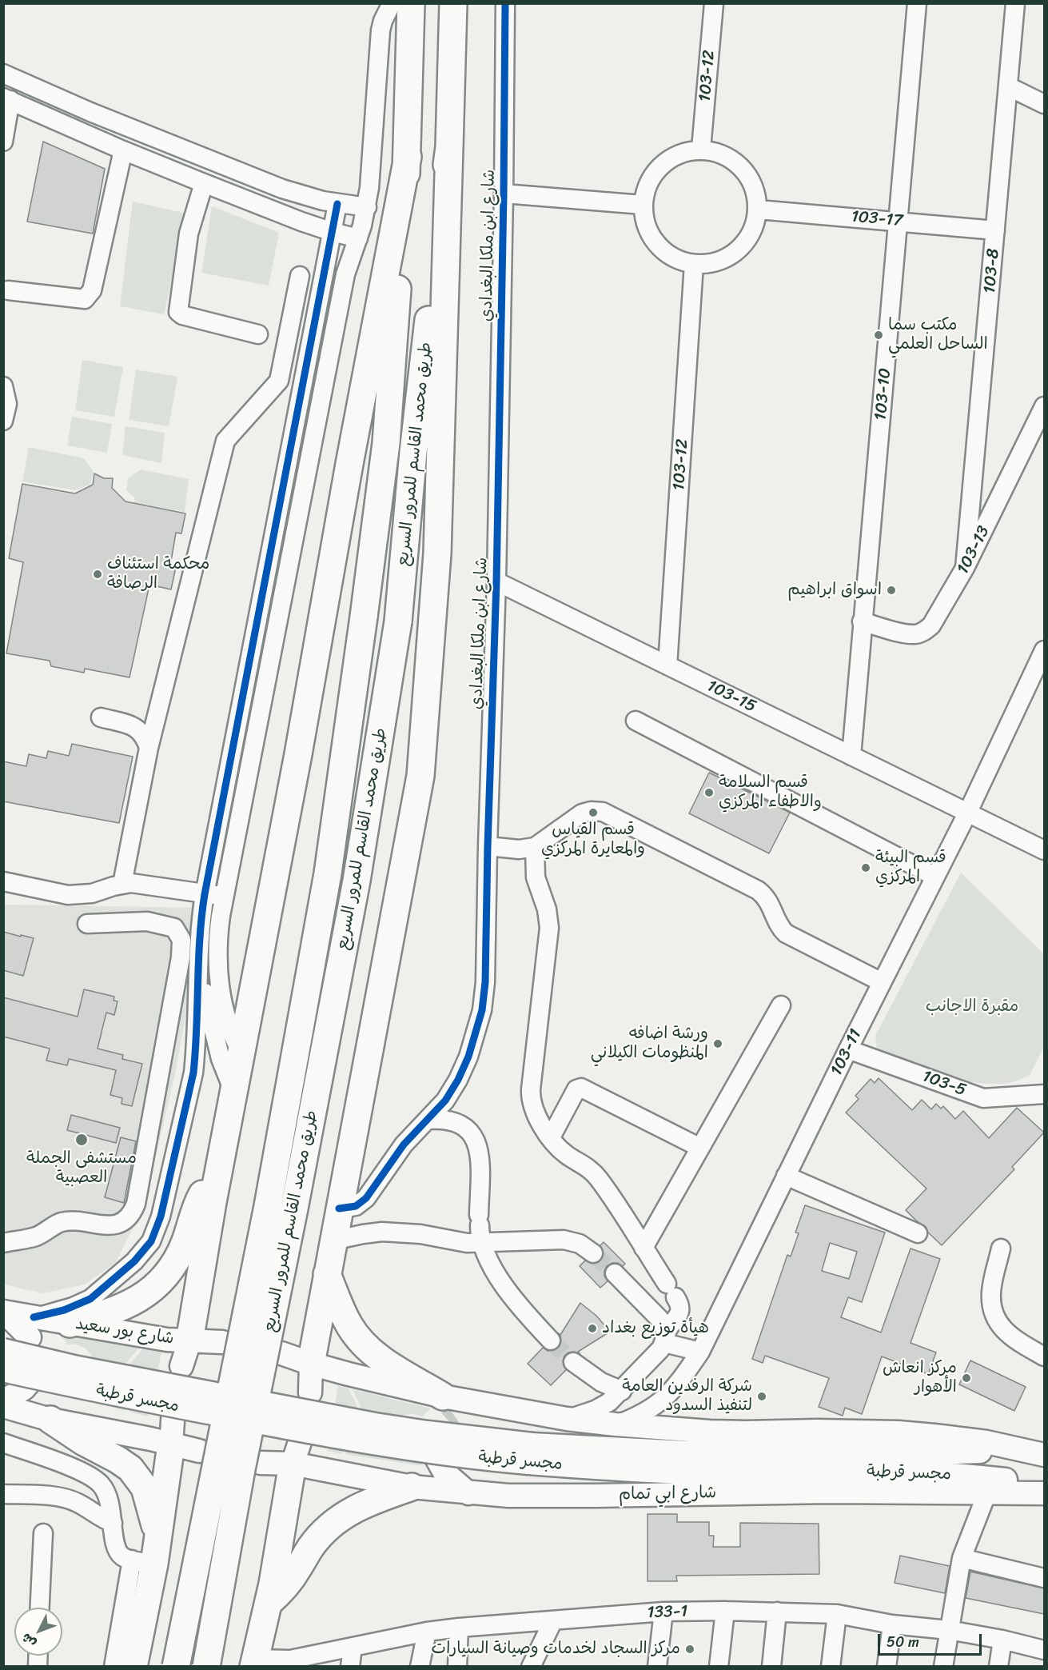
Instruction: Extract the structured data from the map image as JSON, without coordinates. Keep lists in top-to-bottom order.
{
  "streets": {
    "highway": ["طريق محمد القاسم للمرور السريع"],
    "main road": ["شارع بور سعيد", "مجسر قرطبة", "شارع ابي تمام"],
    "street": [
      "103-12",
      "103-17",
      "شارع ابن ملكا البغدادي",
      "103-8",
      "103-10",
      "103-13",
      "103-15",
      "103-11",
      "103-5",
      "133-1"
    ]
  },
  "crossings": [
    ["103-12", "103-17"],
    ["103-12", "103-15"],
    ["103-17", "103-8"],
    ["103-17", "103-10"],
    ["شارع ابن ملكا البغدادي", "103-15"],
    ["103-8", "103-13"],
    ["103-10", "103-13"],
    ["103-10", "103-15"],
    ["103-15", "103-11"],
    ["103-11", "103-5"]
  ],
  "parks": ["مقبرة الاجانب"],
  "places": [
    "مكتب سما الساحل العلمي",
    "محكمة استئناف الرصافة",
    "اسواق ابراهيم",
    "قسم السلامة والاطفاء المركزي",
    "قسم القياس والمعايرة المركزي",
    "قسم البيئة المركزي",
    "ورشة اضافه المنظومات الكيلاني",
    "مستشفى الجملة العصبية",
    "هيأة توزيع بغداد",
    "مركز انعاش الأهوار",
    "شركة الرفدين العامة لتنفيذ السدود",
    "مركز السجاد لخدمات وصيانة السيارات"
  ],
  "scale_bar": "50 m",
  "north": "bottom left"
}
